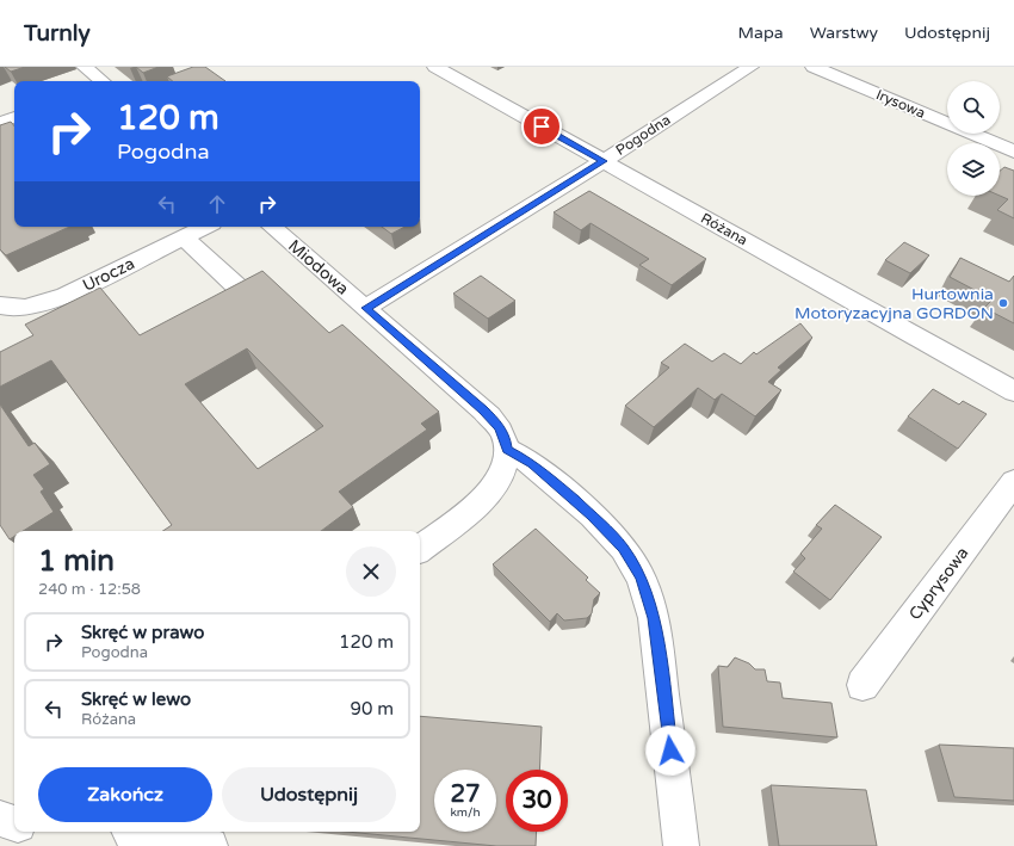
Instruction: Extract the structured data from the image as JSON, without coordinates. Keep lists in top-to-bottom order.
{
  "streets": {
    "street": [
      "Irysowa",
      "Pogodna",
      "Różana",
      "Miodowa",
      "Urocza",
      "Cyprysowa"
    ]
  },
  "crossings": [
    ["Pogodna", "Różana"],
    ["Pogodna", "Miodowa"]
  ],
  "places": ["Hurtownia Motoryzacyjna GORDON"],
  "page": {
    "header": "Turnly",
    "nav": ["Mapa", "Warstwy", "Udostępnij"],
    "turn": ["120 m", "Pogodna"],
    "heading": ["1 min", "240 m · 12:58"],
    "list": [
      {
        "name": "Skręć w prawo",
        "note": "Pogodna",
        "value": "120 m"
      },
      {
        "name": "Skręć w lewo",
        "note": "Różana",
        "value": "90 m"
      }
    ],
    "buttons": ["Zakończ", "Udostępnij"],
    "speed": "27 km/h",
    "limit": "30"
  }
}
